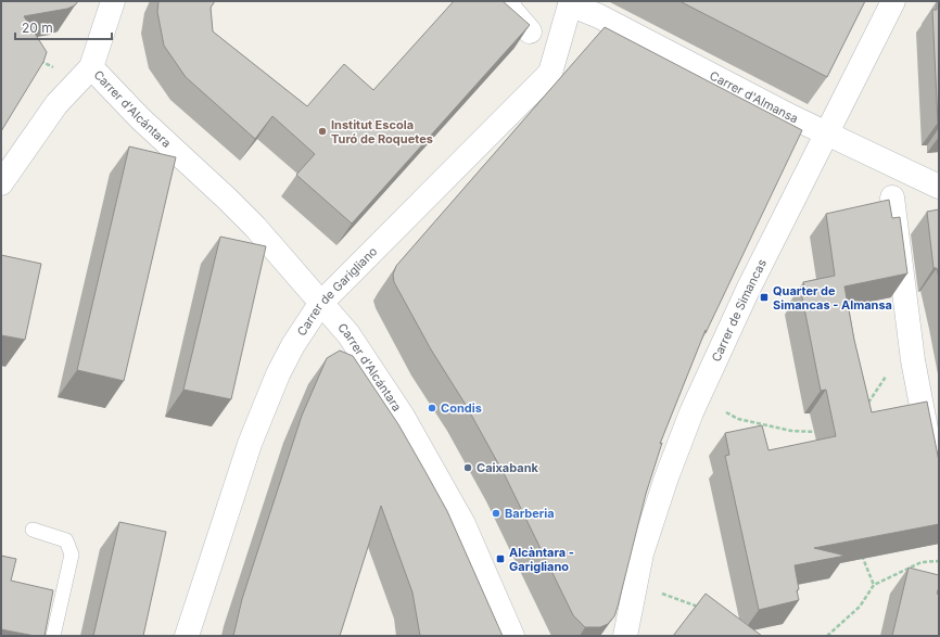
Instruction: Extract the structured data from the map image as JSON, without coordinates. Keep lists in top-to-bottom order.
{
  "streets": {
    "street": [
      "Carrer d'Almansa",
      "Carrer d'Alcántara",
      "Carrer de Garigliano",
      "Carrer de Simancas"
    ]
  },
  "crossings": [
    ["Carrer d'Almansa", "Carrer de Garigliano"],
    ["Carrer d'Almansa", "Carrer de Simancas"],
    ["Carrer d'Alcántara", "Carrer de Garigliano"]
  ],
  "places": {
    "other": [
      "Institut Escola Turó de Roquetes",
      "Condis",
      "Caixabank",
      "Barberia"
    ],
    "transit": ["Quarter de Simancas - Almansa", "Alcàntara - Garigliano"]
  },
  "scale_bar": "20 m"
}
